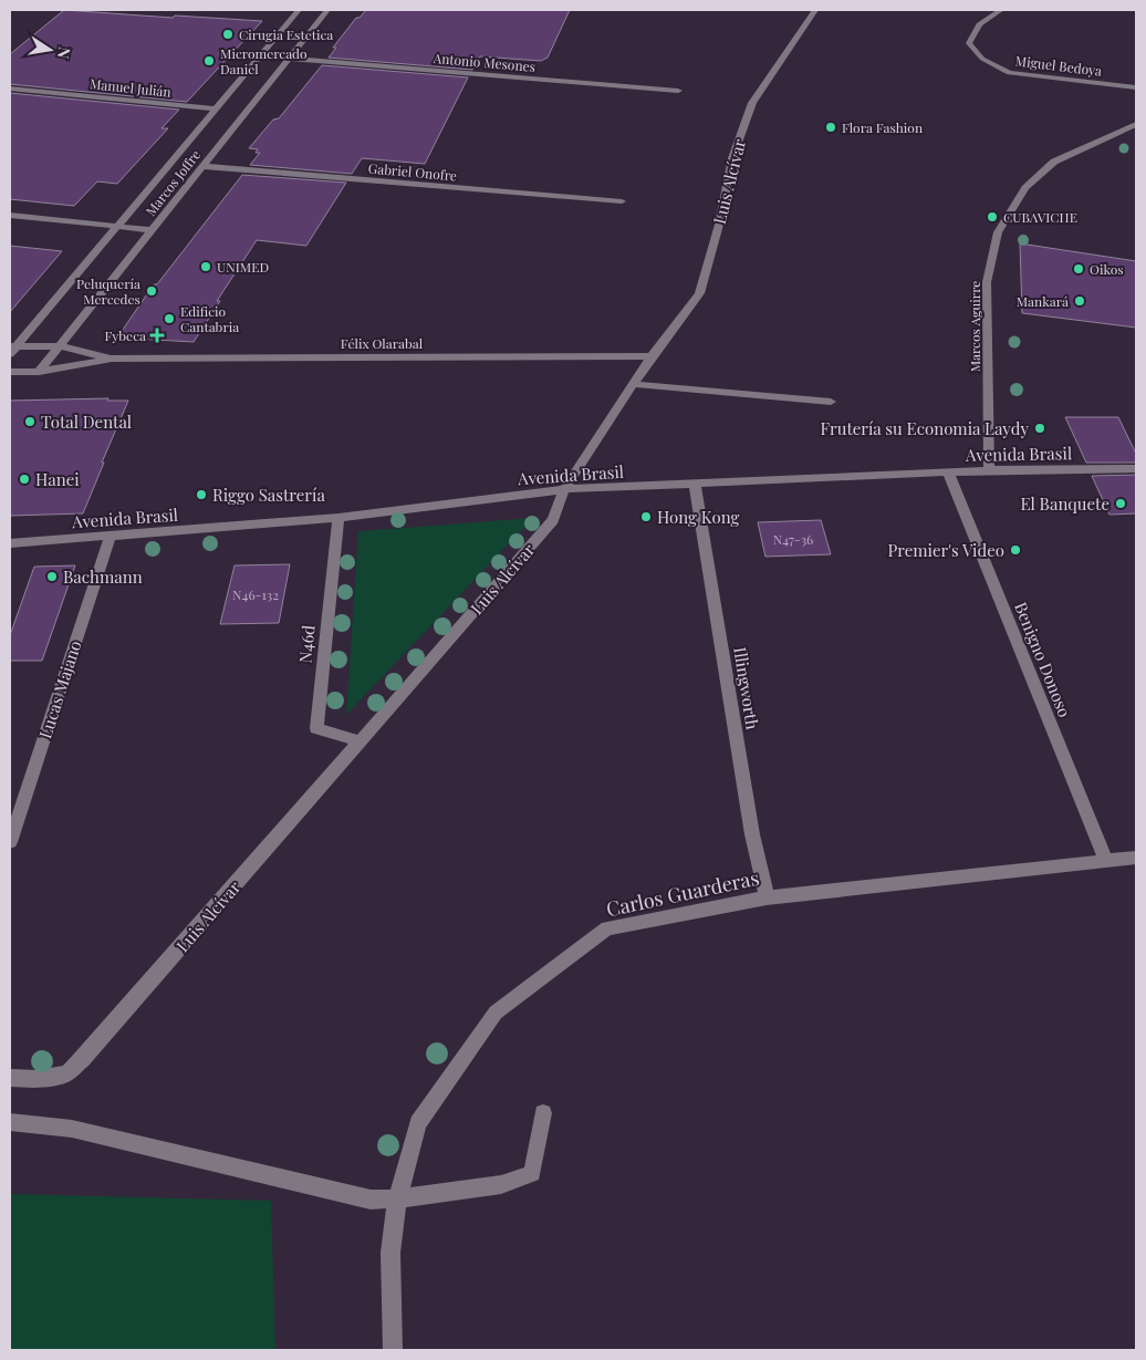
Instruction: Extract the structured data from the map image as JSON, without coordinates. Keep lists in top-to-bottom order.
{
  "streets": {
    "street": [
      "Antonio Mesones",
      "Miguel Bedoya",
      "Manuel Julián",
      "Gabriel Onofre",
      "Luis Alcívar",
      "Marcos Joffre",
      "Marcos Aguirre",
      "Félix Olarabal",
      "Avenida Brasil",
      "N46d",
      "Benigno Donoso",
      "Illingworth",
      "Lucas Majano",
      "Carlos Guarderas"
    ]
  },
  "crossings": [
    ["Antonio Mesones", "Marcos Joffre"],
    ["Manuel Julián", "Marcos Joffre"],
    ["Gabriel Onofre", "Marcos Joffre"],
    ["Luis Alcívar", "Félix Olarabal"],
    ["Luis Alcívar", "Avenida Brasil"],
    ["Luis Alcívar", "N46d"],
    ["Marcos Joffre", "Félix Olarabal"],
    ["Marcos Aguirre", "Avenida Brasil"],
    ["Avenida Brasil", "N46d"],
    ["Avenida Brasil", "Benigno Donoso"],
    ["Avenida Brasil", "Illingworth"],
    ["Avenida Brasil", "Lucas Majano"],
    ["Benigno Donoso", "Carlos Guarderas"],
    ["Illingworth", "Carlos Guarderas"]
  ],
  "places": {
    "other": [
      "Cirugia Estetica",
      "Micromercado Daniel",
      "Flora Fashion",
      "CUBAVICHE",
      "UNIMED",
      "Oikos",
      "Peluquería Mercedes",
      "Mankará",
      "Edificio Cantabria",
      "Total Dental",
      "Frutería su Economia Laydy",
      "Hanei",
      "Riggo Sastrería",
      "El Banquete",
      "Hong Kong",
      "Premier's Video",
      "Bachmann"
    ],
    "health": ["Fybeca"]
  },
  "house_numbers": ["N47-36", "N46-132"],
  "north": "right"
}
